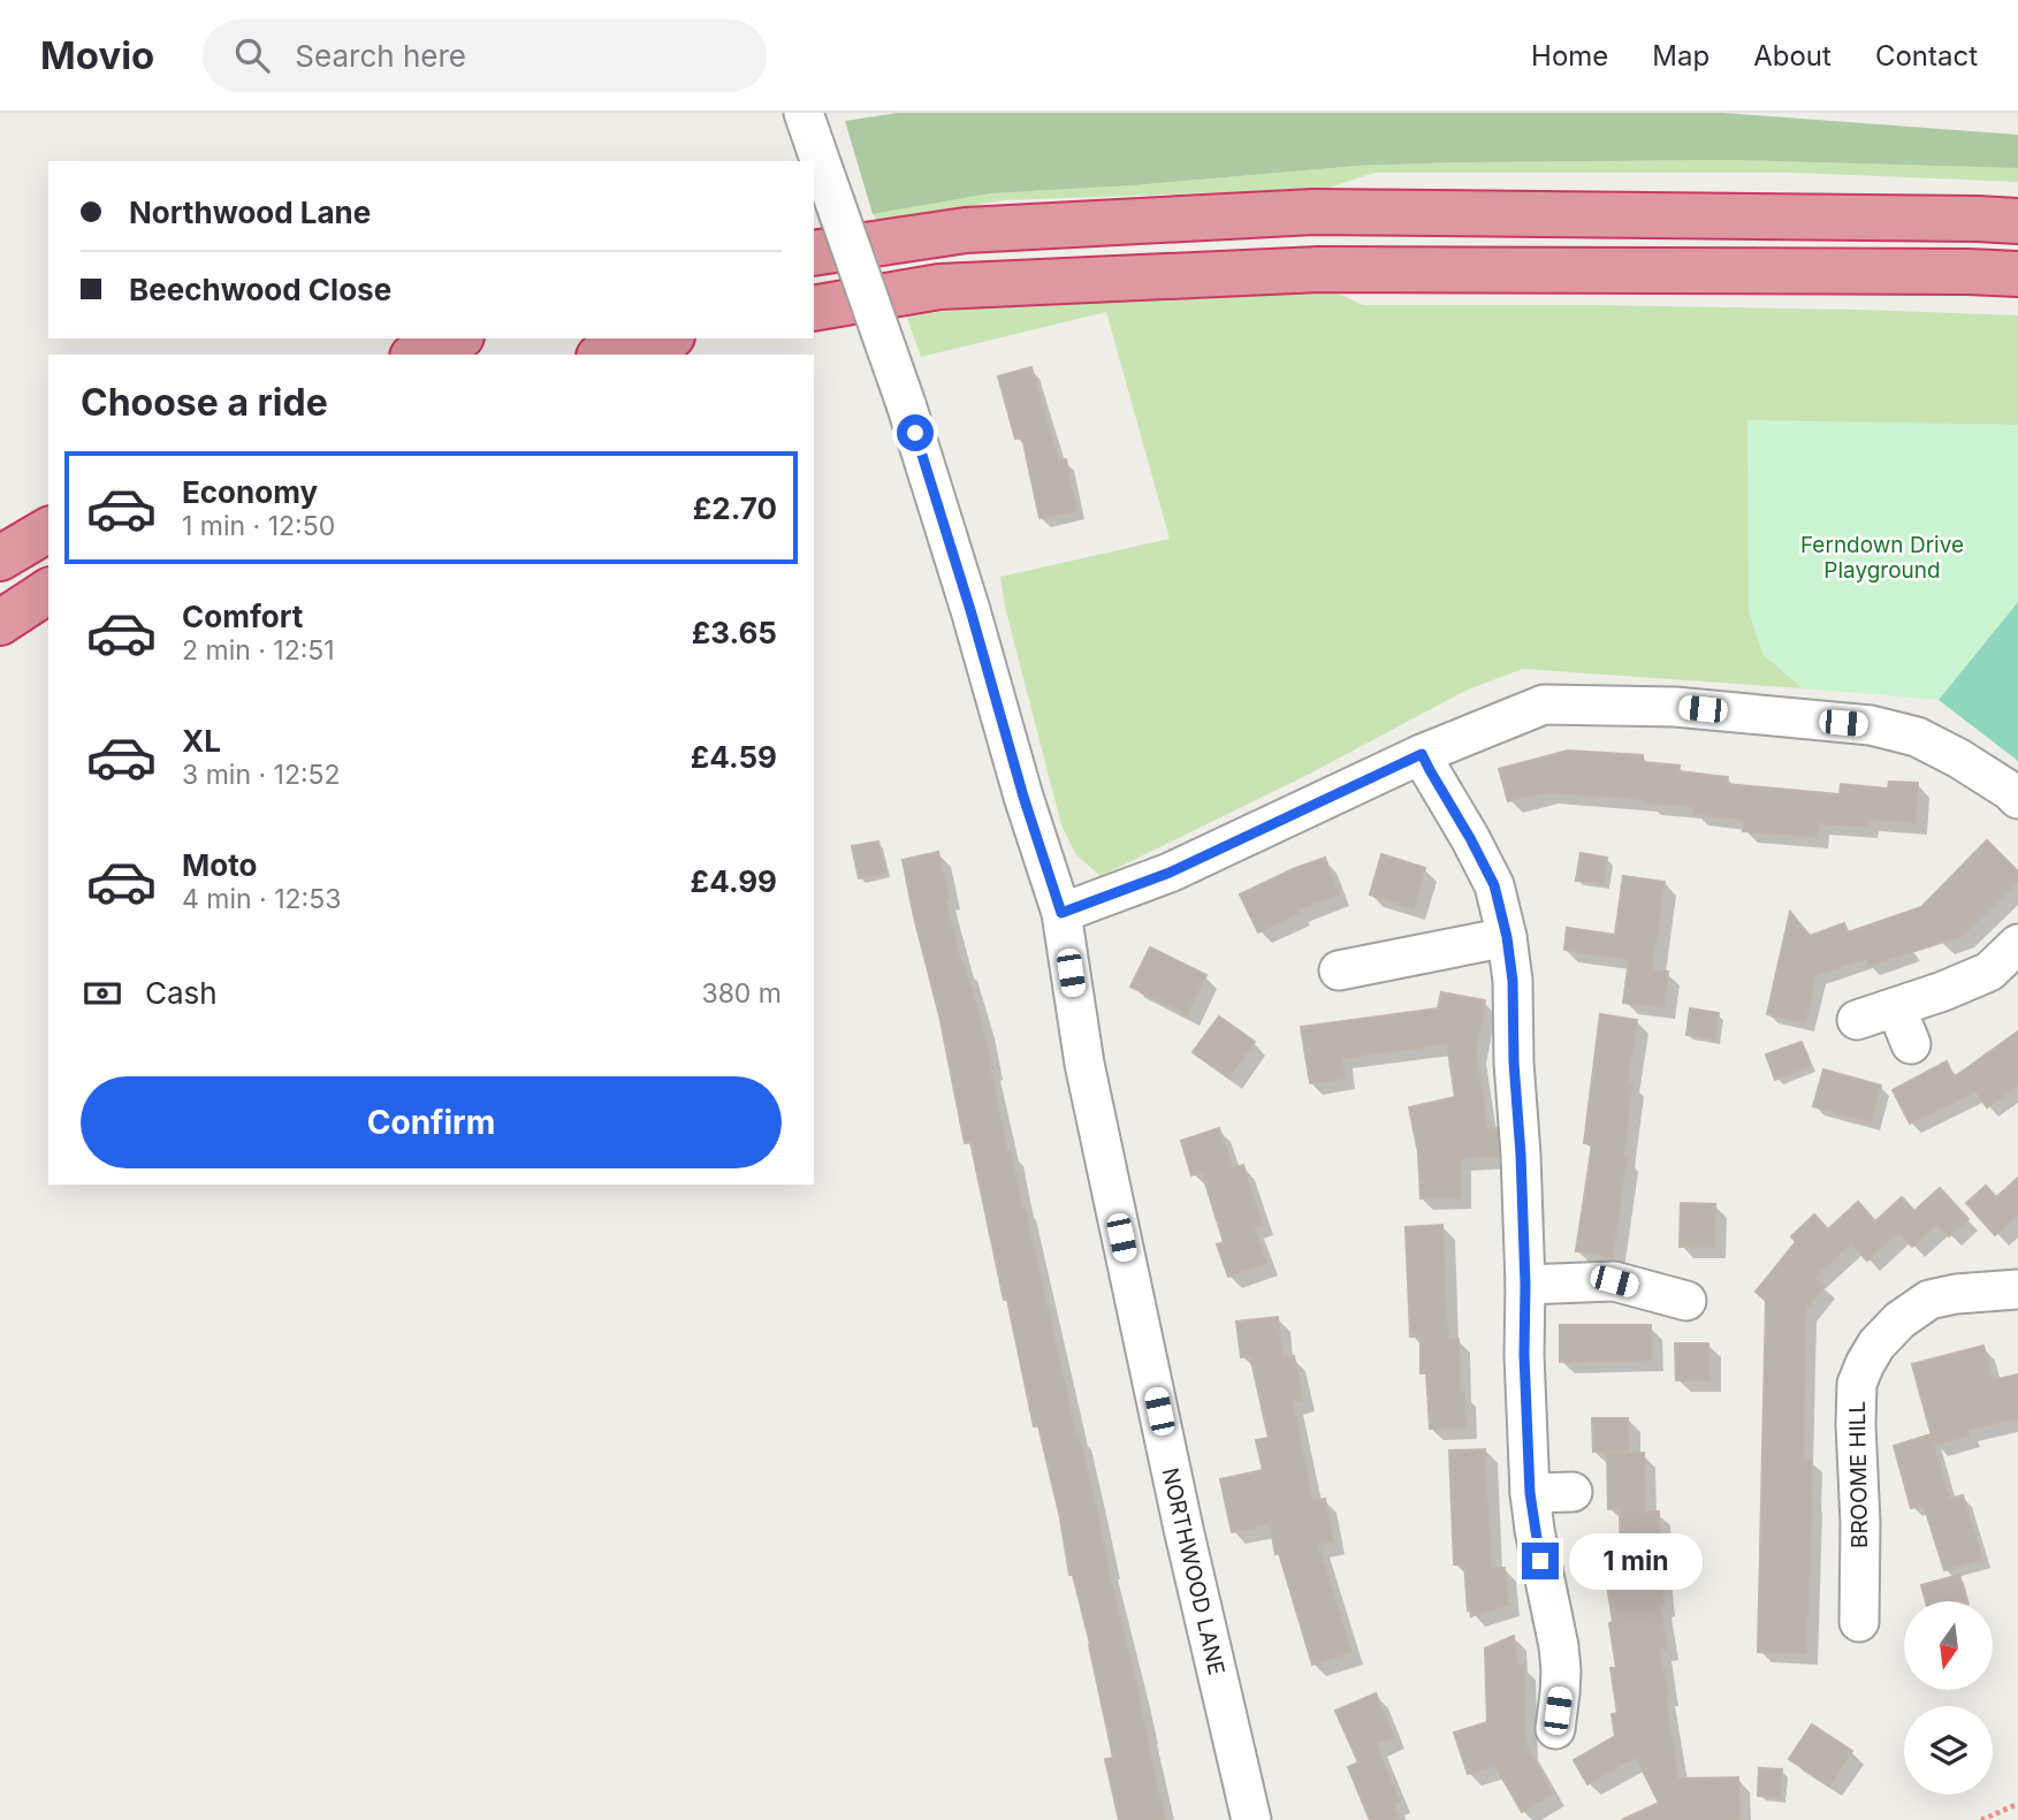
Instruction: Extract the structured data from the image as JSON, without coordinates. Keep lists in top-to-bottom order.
{
  "streets": {
    "street": ["BROOME HILL", "NORTHWOOD LANE"]
  },
  "parks": ["Ferndown Drive Playground"],
  "north": "bottom",
  "page": {
    "header": "Movio",
    "search": "Search here",
    "nav": [
      "Home",
      "Map",
      "About",
      "Contact"
    ],
    "banner": ["Northwood Lane", "Beechwood Close"],
    "heading": "Choose a ride",
    "list": [
      {
        "name": "Economy",
        "note": "1 min · 12:50",
        "value": "£2.70"
      },
      {
        "name": "Comfort",
        "note": "2 min · 12:51",
        "value": "£3.65"
      },
      {
        "name": "XL",
        "note": "3 min · 12:52",
        "value": "£4.59"
      },
      {
        "name": "Moto",
        "note": "4 min · 12:53",
        "value": "£4.99"
      }
    ],
    "pay": ["Cash", "380 m"],
    "buttons": "Confirm",
    "bubble": "1 min"
  }
}
